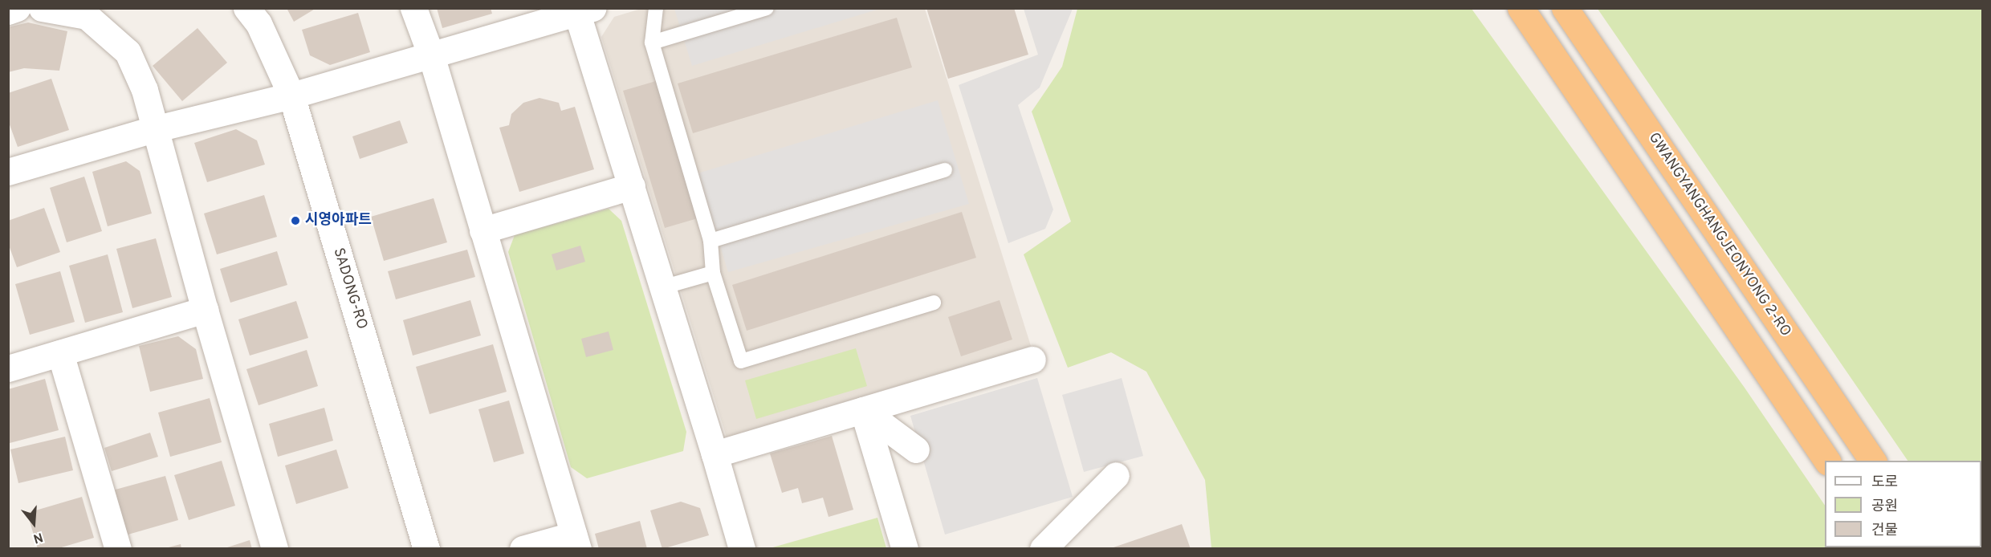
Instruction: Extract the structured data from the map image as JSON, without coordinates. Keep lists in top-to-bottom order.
{
  "streets": {
    "highway": ["GWANGYANGHANGJEONYONG 2-RO"],
    "street": ["SADONG-RO"]
  },
  "places": ["시영아파트"],
  "legend": ["도로", "공원", "건물"],
  "north": "bottom"
}
